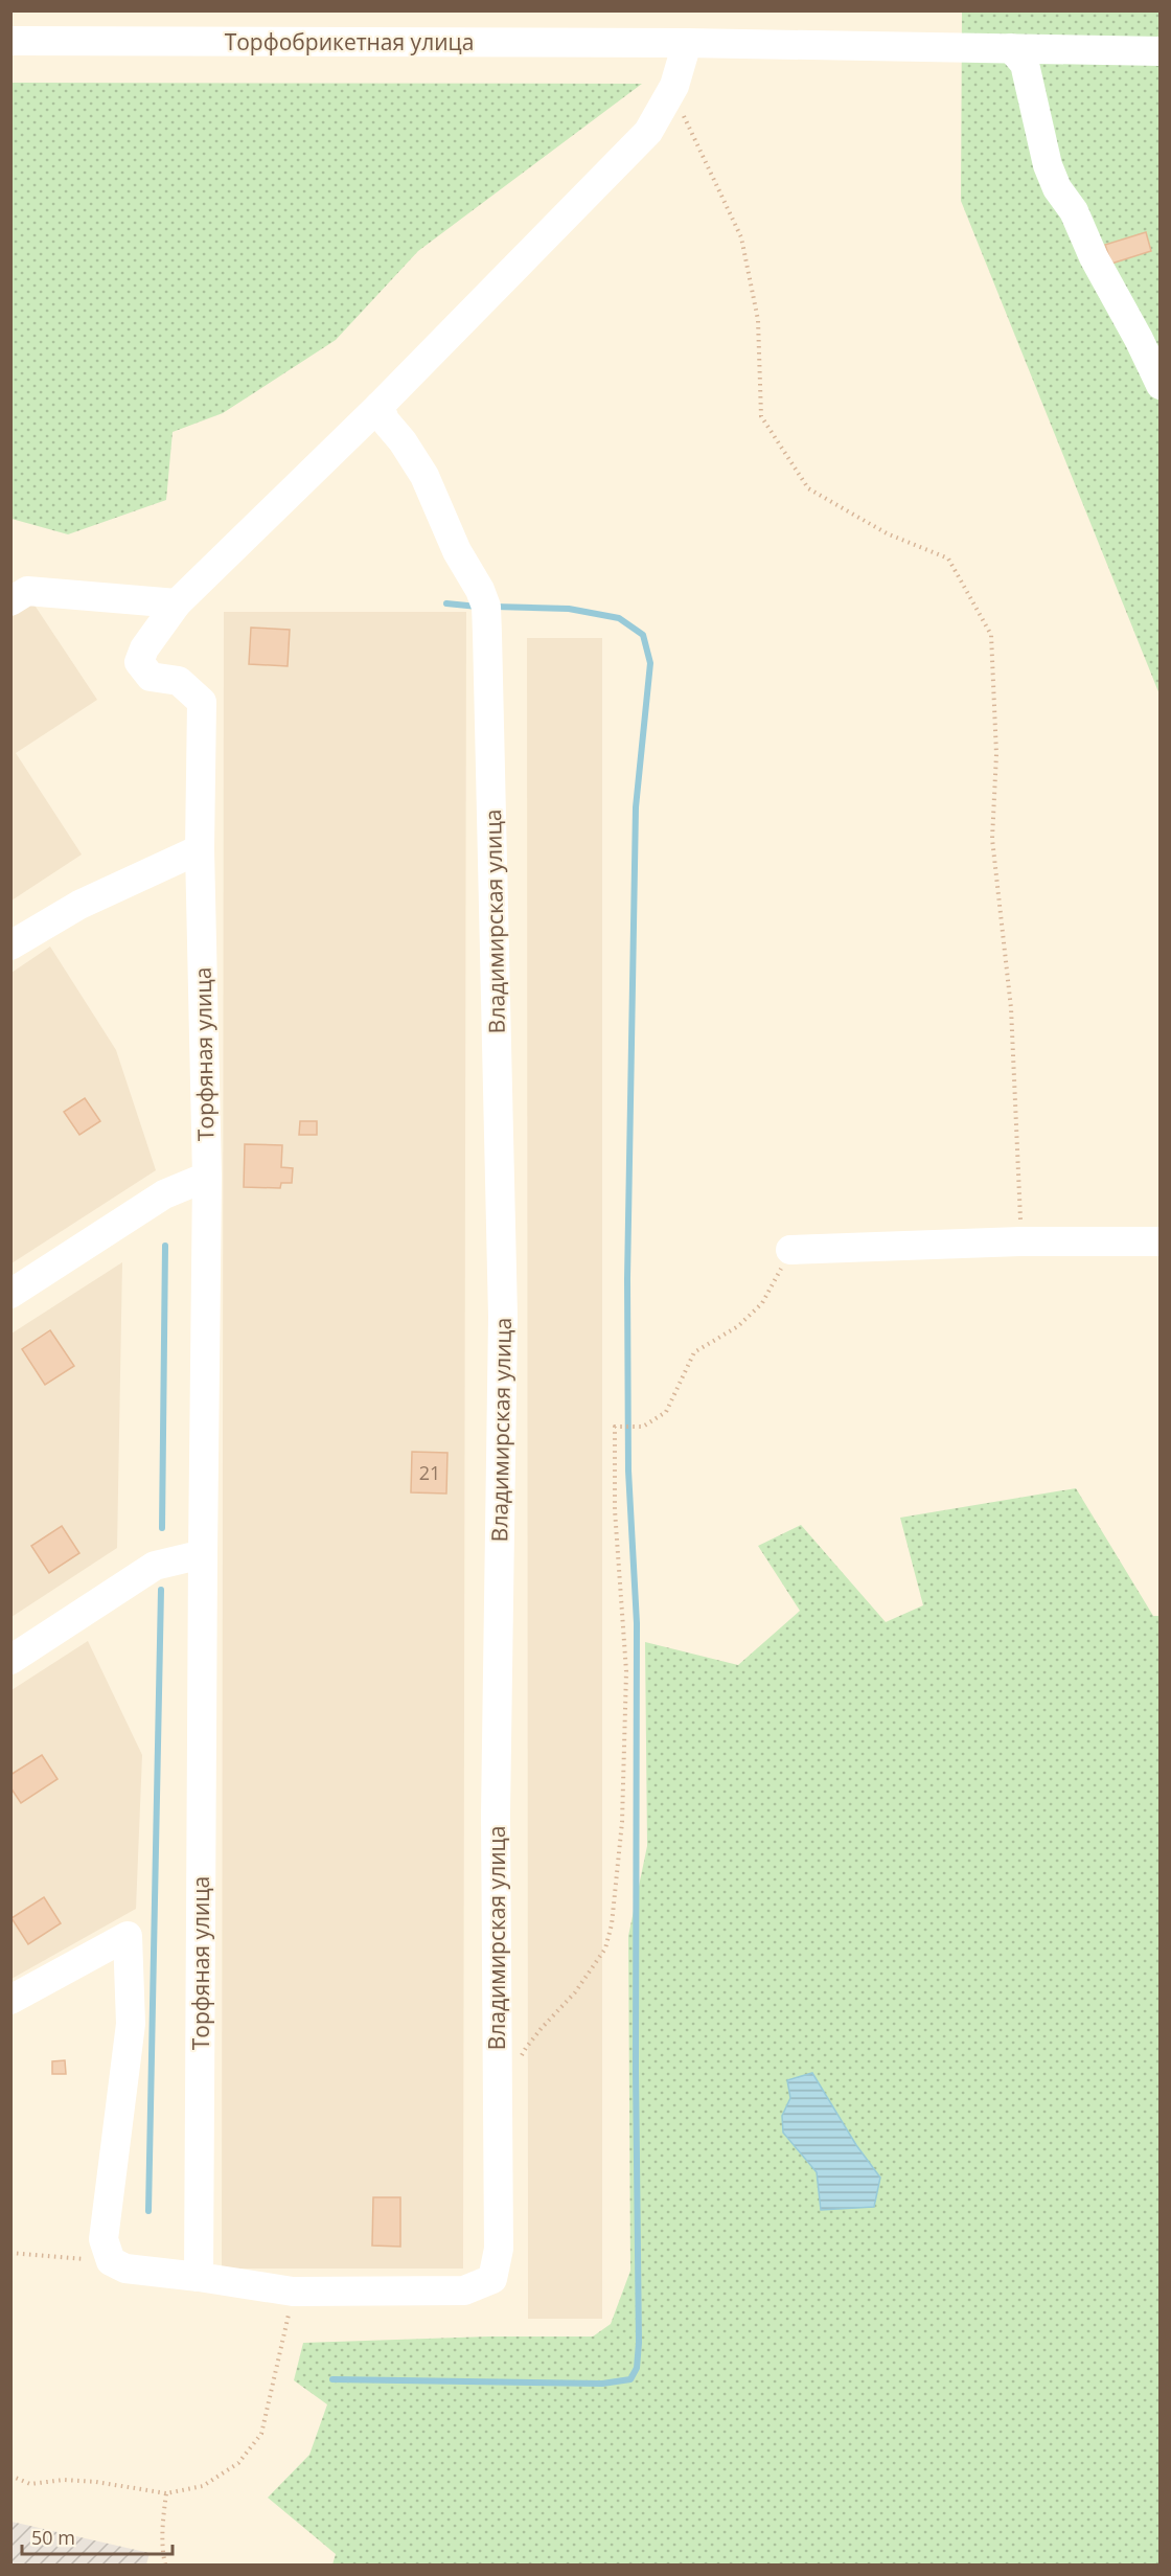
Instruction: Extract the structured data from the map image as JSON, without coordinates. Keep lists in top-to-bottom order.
{
  "streets": {
    "street": ["Торфобрикетная улица", "Владимирская улица", "Торфяная улица"]
  },
  "house_numbers": ["21"],
  "scale_bar": "50 m"
}
